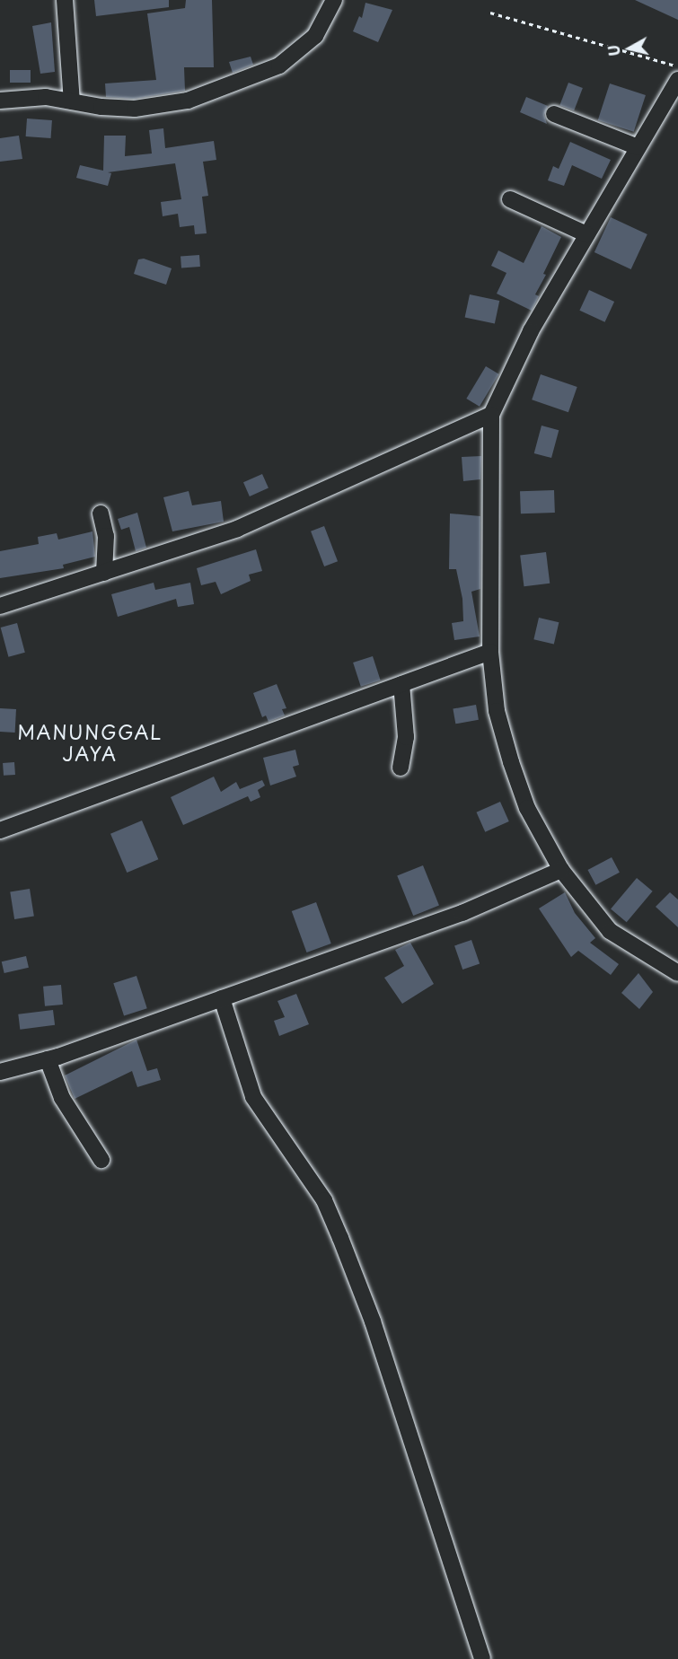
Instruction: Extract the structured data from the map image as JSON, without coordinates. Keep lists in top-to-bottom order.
{
  "districts": ["MANUNGGAL JAYA"],
  "north": "left"
}
